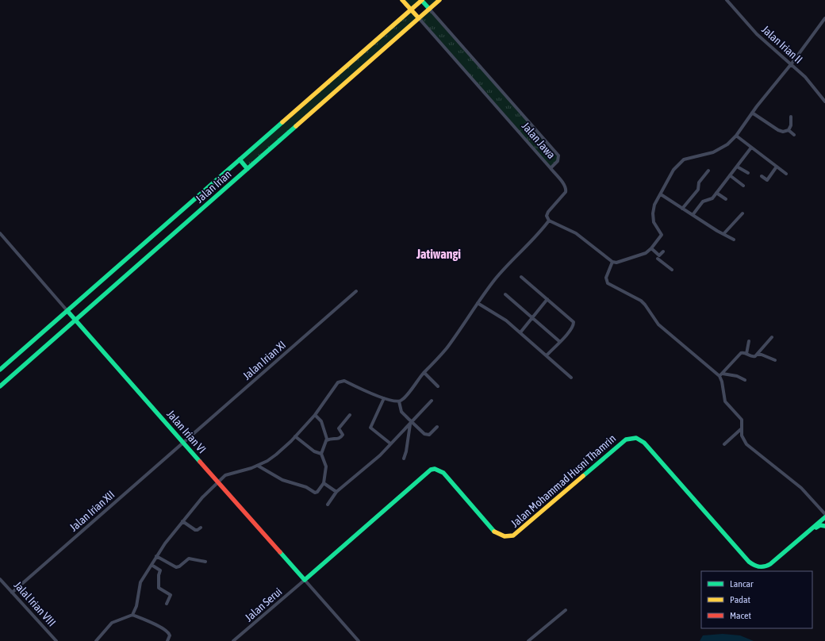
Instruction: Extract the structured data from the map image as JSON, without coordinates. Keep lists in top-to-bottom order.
{
  "streets": {
    "street": [
      "Jalan Irian II",
      "Jalan Jawa",
      "Jalan Irian",
      "Jalan Irian XI",
      "Jalan Irian VI",
      "Jalan Mohammad Husni Thamrin",
      "Jalan Irian XII",
      "Jalal Irian VIII",
      "Jalan Serui"
    ]
  },
  "crossings": [
    ["Jalan Jawa", "Jalan Irian"],
    ["Jalan Irian", "Jalan Irian VI"],
    ["Jalan Irian XI", "Jalan Irian VI"],
    ["Jalan Irian XI", "Jalan Irian XII"],
    ["Jalan Irian VI", "Jalan Mohammad Husni Thamrin"],
    ["Jalan Irian VI", "Jalan Irian XII"],
    ["Jalan Irian VI", "Jalan Serui"],
    ["Jalan Mohammad Husni Thamrin", "Jalan Serui"],
    ["Jalan Irian XII", "Jalal Irian VIII"]
  ],
  "districts": ["Jatiwangi"],
  "legend": ["Lancar", "Padat", "Macet"]
}
